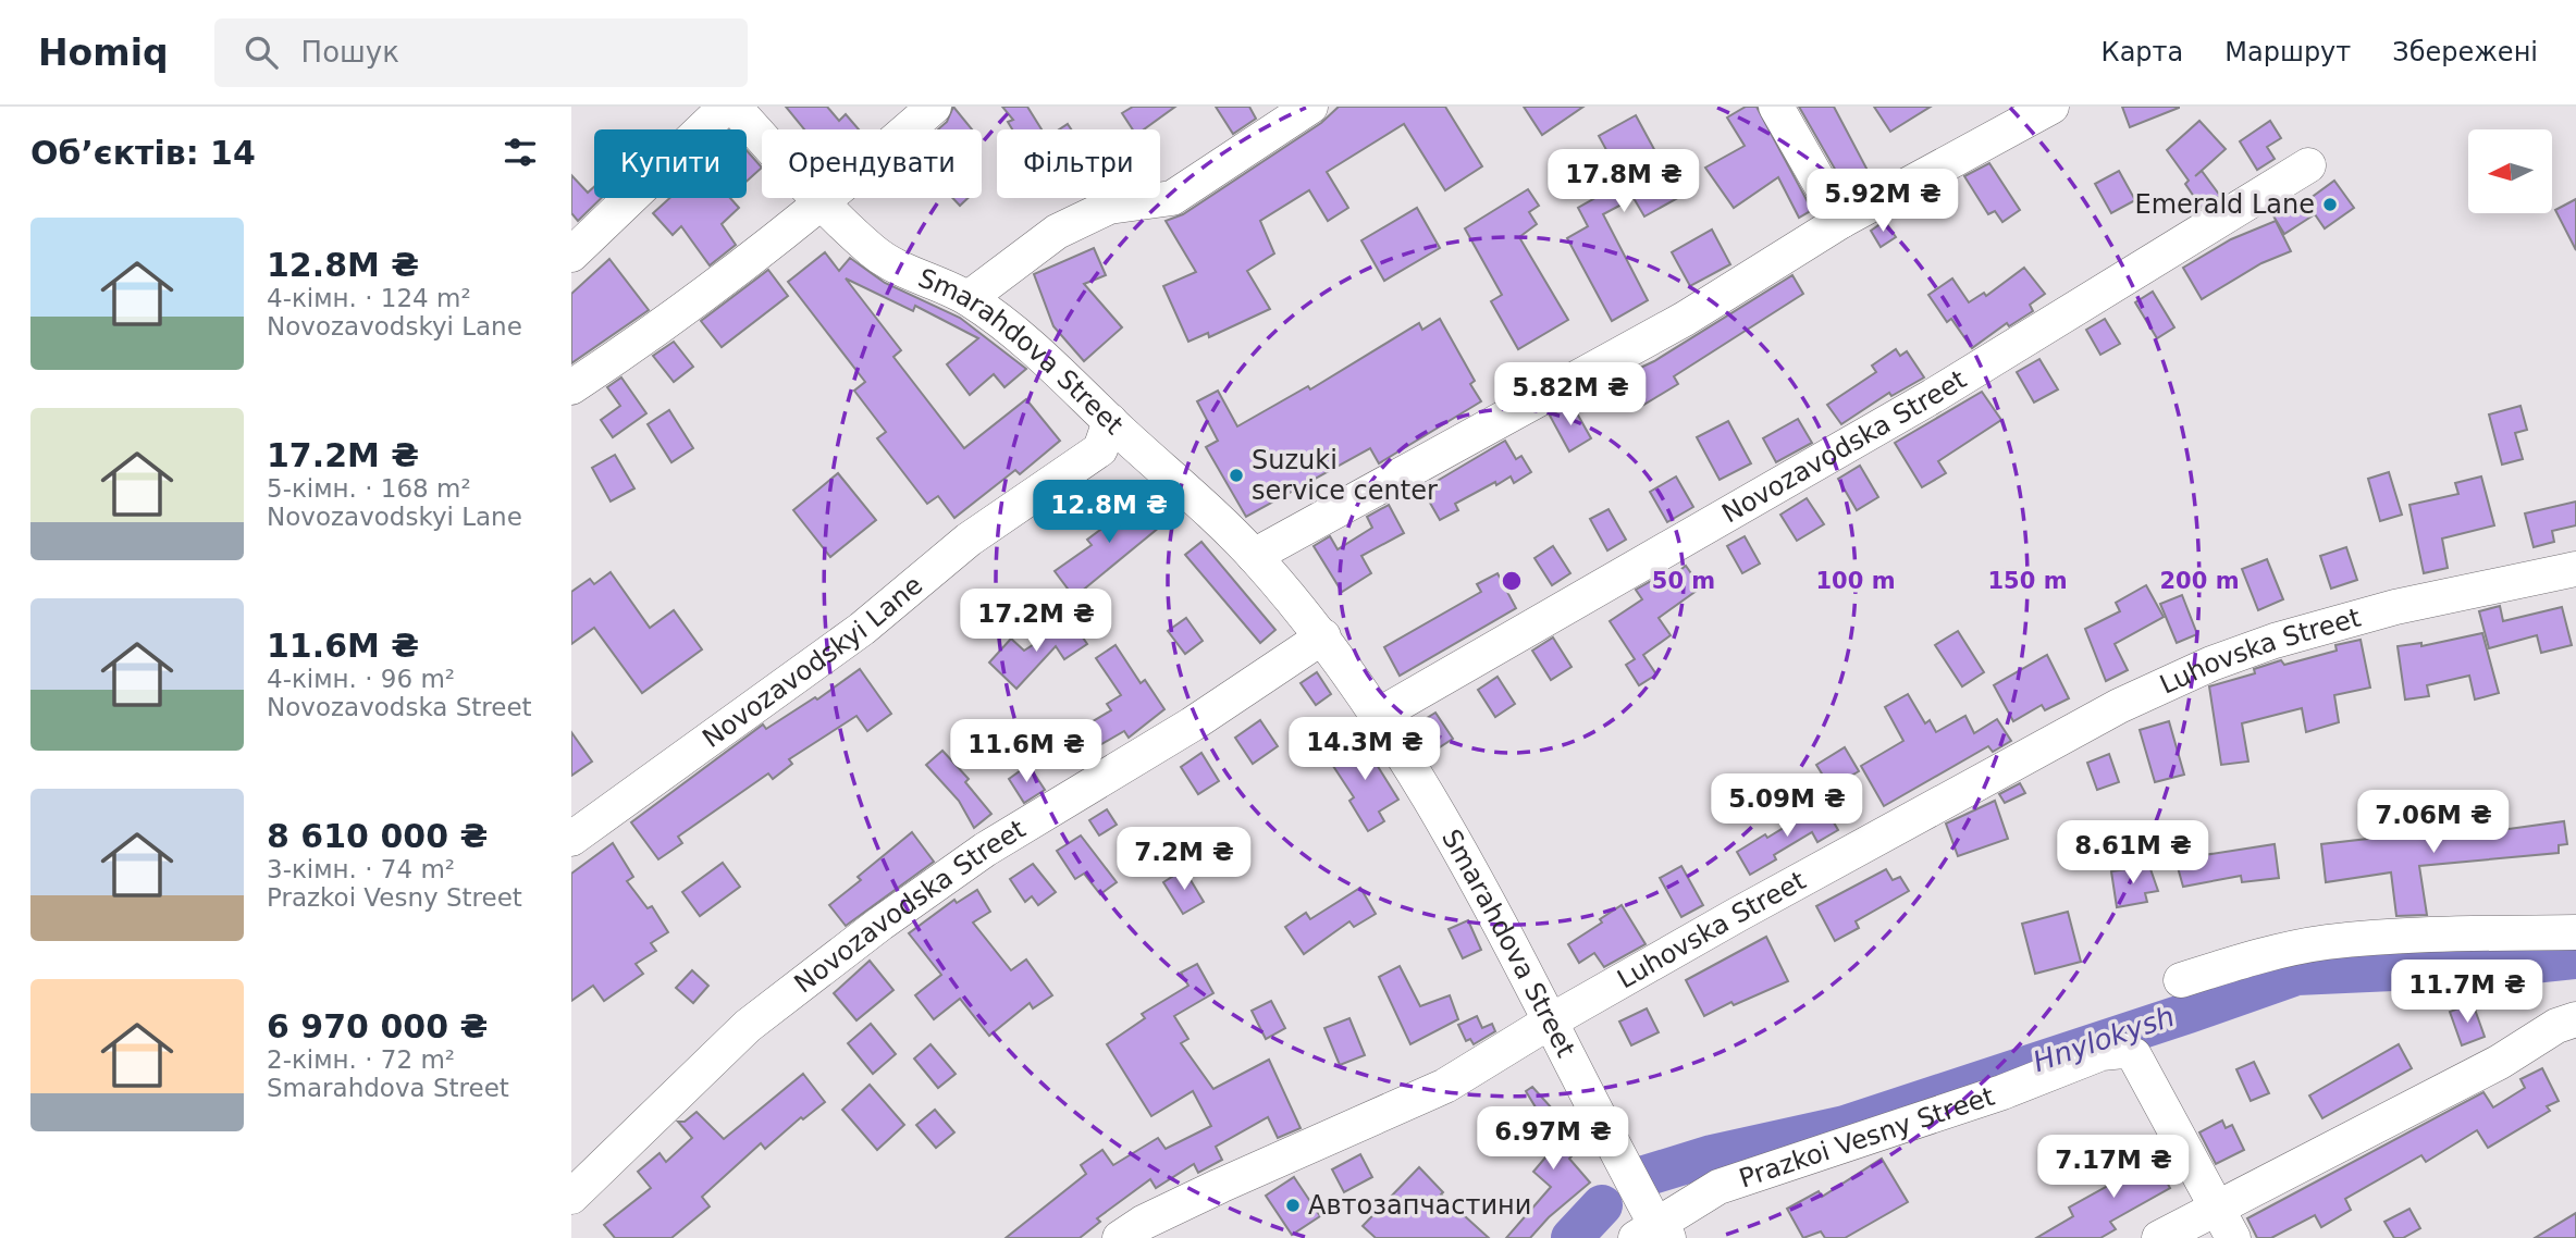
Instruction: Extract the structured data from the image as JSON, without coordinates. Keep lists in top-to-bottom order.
{
  "streets": {
    "street": [
      "Smarahdova Street",
      "Novozavodska Street",
      "Luhovska Street",
      "Novozavodskyi Lane",
      "Prazkoi Vesny Street"
    ]
  },
  "crossings": [
    ["Smarahdova Street", "Novozavodska Street"],
    ["Smarahdova Street", "Luhovska Street"],
    ["Smarahdova Street", "Novozavodskyi Lane"],
    ["Smarahdova Street", "Prazkoi Vesny Street"]
  ],
  "water": ["Hnylokysh"],
  "places": ["Emerald Lane", "Suzuki service center", "Автозапчастини"],
  "north": "left",
  "page": {
    "header": "Homiq",
    "search": "Пошук",
    "nav": ["Карта", "Маршрут", "Збережені"],
    "heading": "Об’єктів: 14",
    "chip": ["Купити", "Орендувати", "Фільтри"],
    "price": [
      "17.8M ₴",
      "5.92M ₴",
      "5.82M ₴",
      "12.8M ₴",
      "17.2M ₴",
      "14.3M ₴",
      "11.6M ₴",
      "5.09M ₴",
      "7.06M ₴",
      "8.61M ₴",
      "7.2M ₴",
      "11.7M ₴",
      "6.97M ₴",
      "7.17M ₴"
    ],
    "list": [
      {
        "name": "12.8M ₴",
        "note": "4-кімн. · 124 m² · Novozavodskyi Lane"
      },
      {
        "name": "17.2M ₴",
        "note": "5-кімн. · 168 m² · Novozavodskyi Lane"
      },
      {
        "name": "11.6M ₴",
        "note": "4-кімн. · 96 m² · Novozavodska Street"
      },
      {
        "name": "8 610 000 ₴",
        "note": "3-кімн. · 74 m² · Prazkoi Vesny Street"
      },
      {
        "name": "6 970 000 ₴",
        "note": "2-кімн. · 72 m² · Smarahdova Street"
      }
    ]
  },
  "rings": [
    "50 m",
    "100 m",
    "150 m",
    "200 m"
  ]
}
